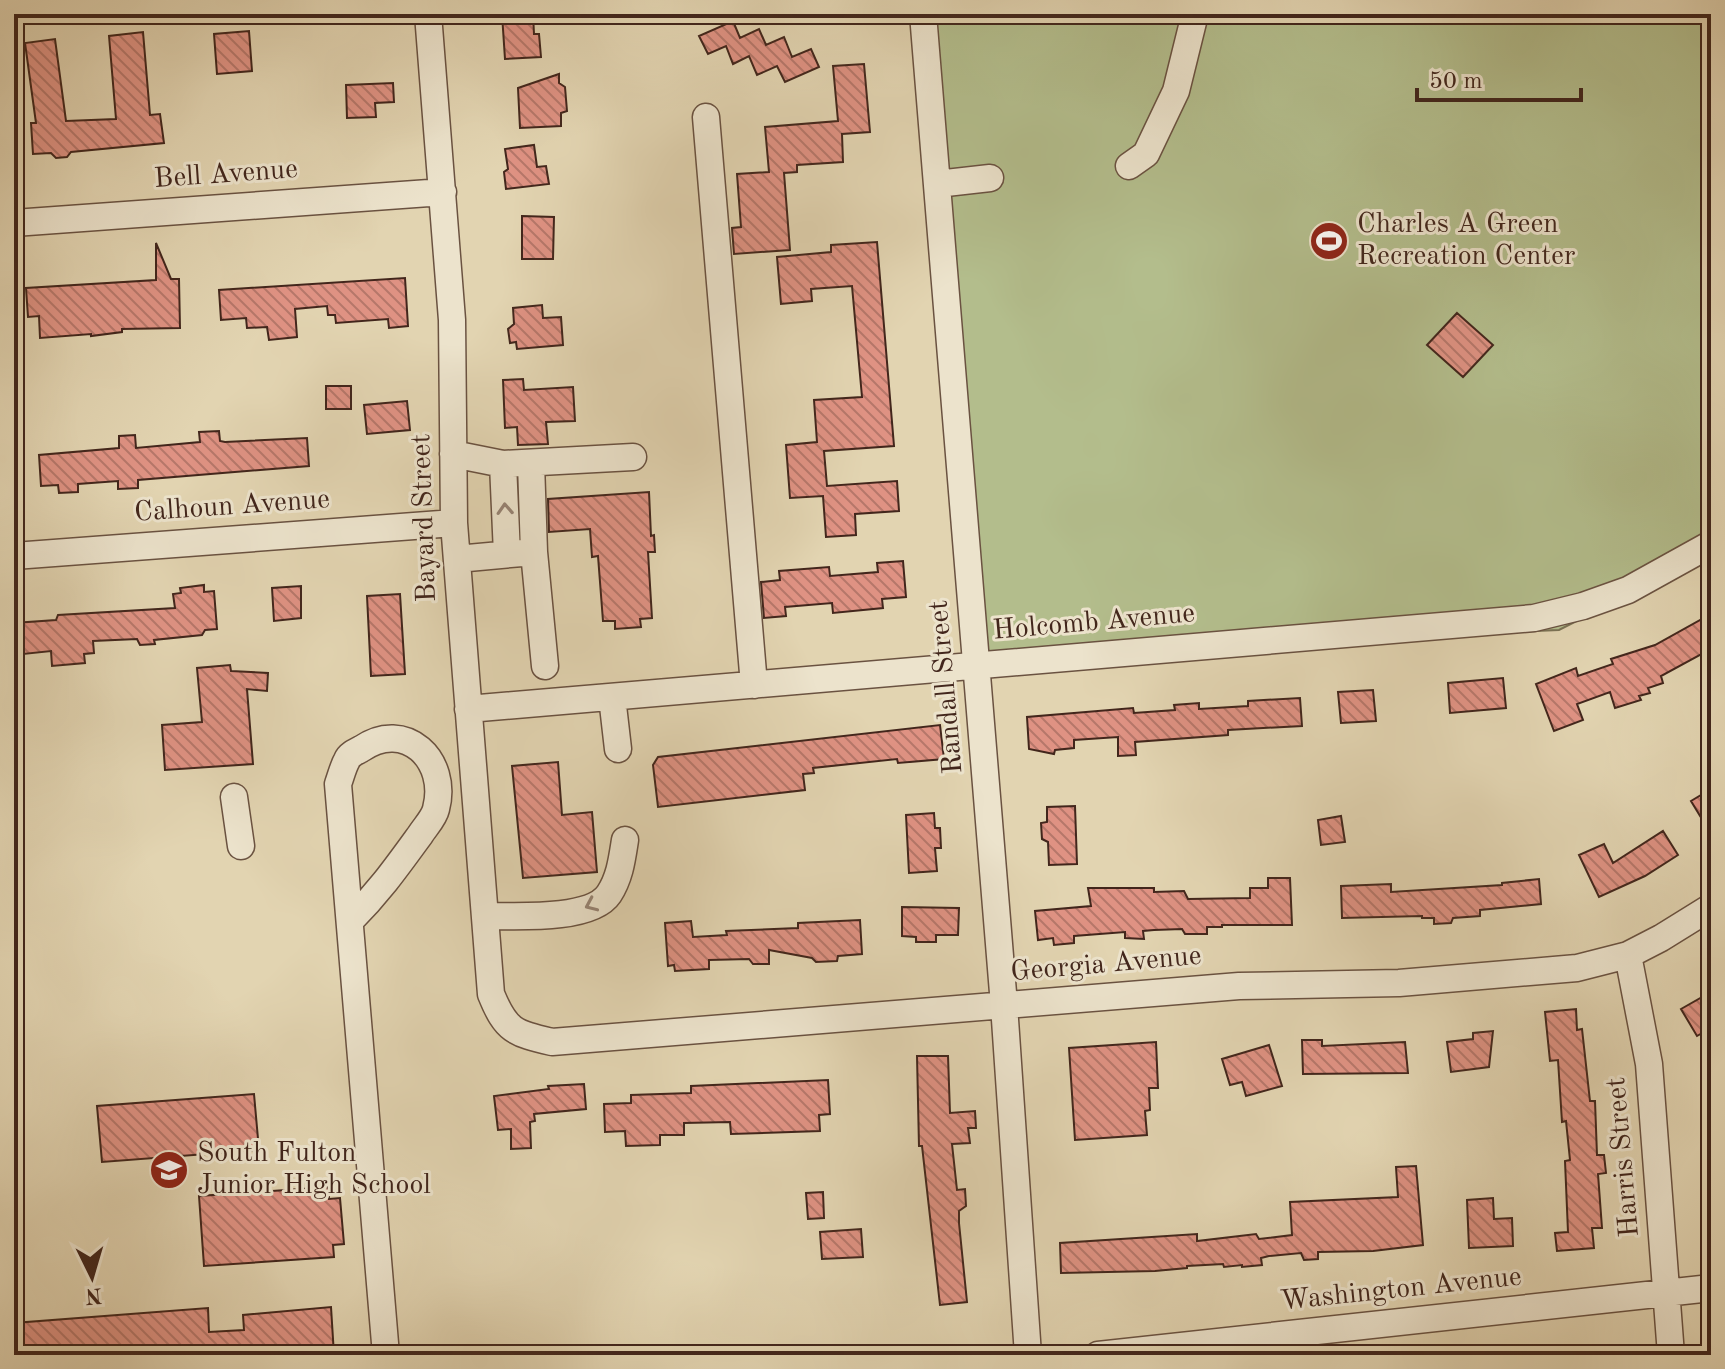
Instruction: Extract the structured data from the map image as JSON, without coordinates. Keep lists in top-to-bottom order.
{
  "streets": {
    "street": [
      "Bell Avenue",
      "Calhoun Avenue",
      "Bayard Street",
      "Holcomb Avenue",
      "Randall Street",
      "Georgia Avenue",
      "Harris Street",
      "Washington Avenue"
    ]
  },
  "crossings": [
    ["Bell Avenue", "Bayard Street"],
    ["Calhoun Avenue", "Bayard Street"],
    ["Bayard Street", "Holcomb Avenue"],
    ["Bayard Street", "Georgia Avenue"],
    ["Holcomb Avenue", "Randall Street"],
    ["Randall Street", "Georgia Avenue"],
    ["Georgia Avenue", "Harris Street"],
    ["Harris Street", "Washington Avenue"]
  ],
  "places": {
    "sports": ["Charles A Green Recreation Center"],
    "school or university": ["South Fulton Junior High School"]
  },
  "scale_bar": "50 m",
  "north": "bottom"
}
